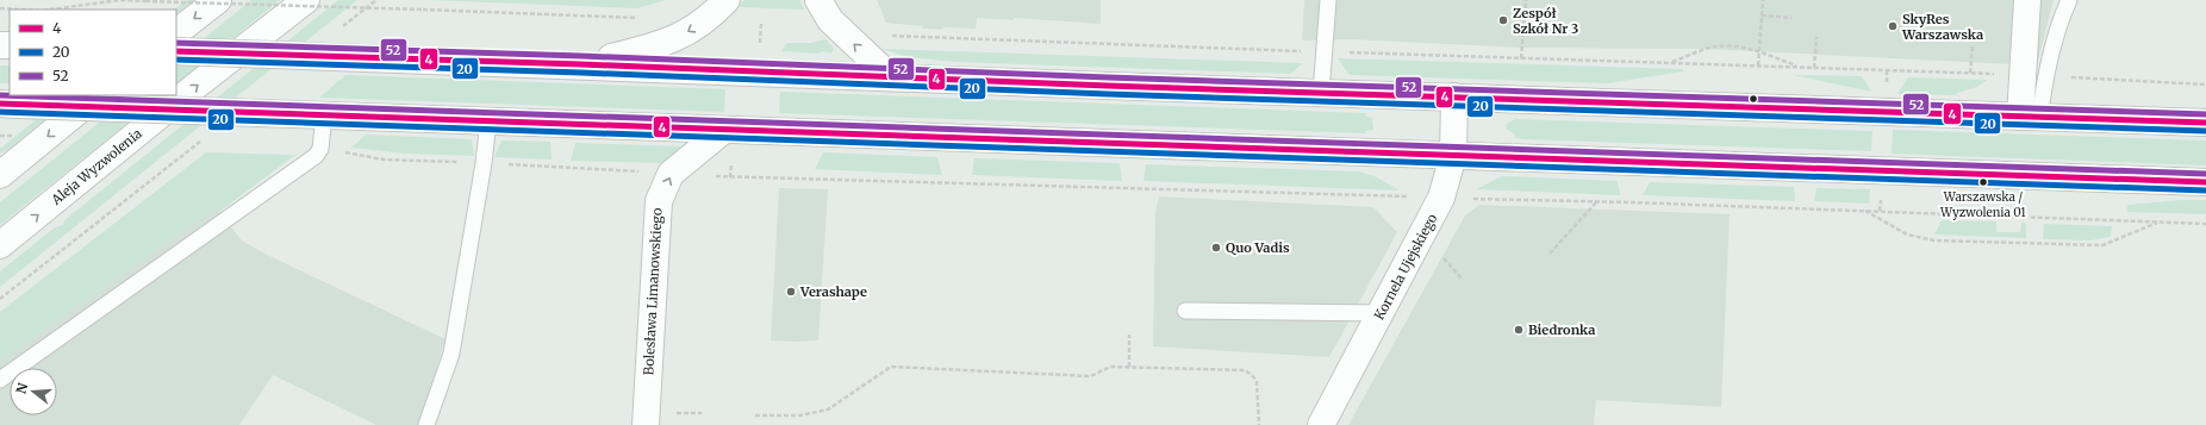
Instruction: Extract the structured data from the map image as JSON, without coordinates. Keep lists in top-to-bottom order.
{
  "streets": {
    "main road": ["Aleja Wyzwolenia", "Kornela Ujejskiego", "Bolesława Limanowskiego"]
  },
  "one_way": ["Bolesława Limanowskiego"],
  "places": [
    "Zespół Szkół Nr 3",
    "SkyRes Warszawska",
    "Warszawska / Wyzwolenia 01",
    "Quo Vadis",
    "Verashape",
    "Biedronka"
  ],
  "lines": ["transit line 52", "transit line 4", "transit line 20"],
  "legend": ["4", "20", "52"],
  "north": "left"
}
